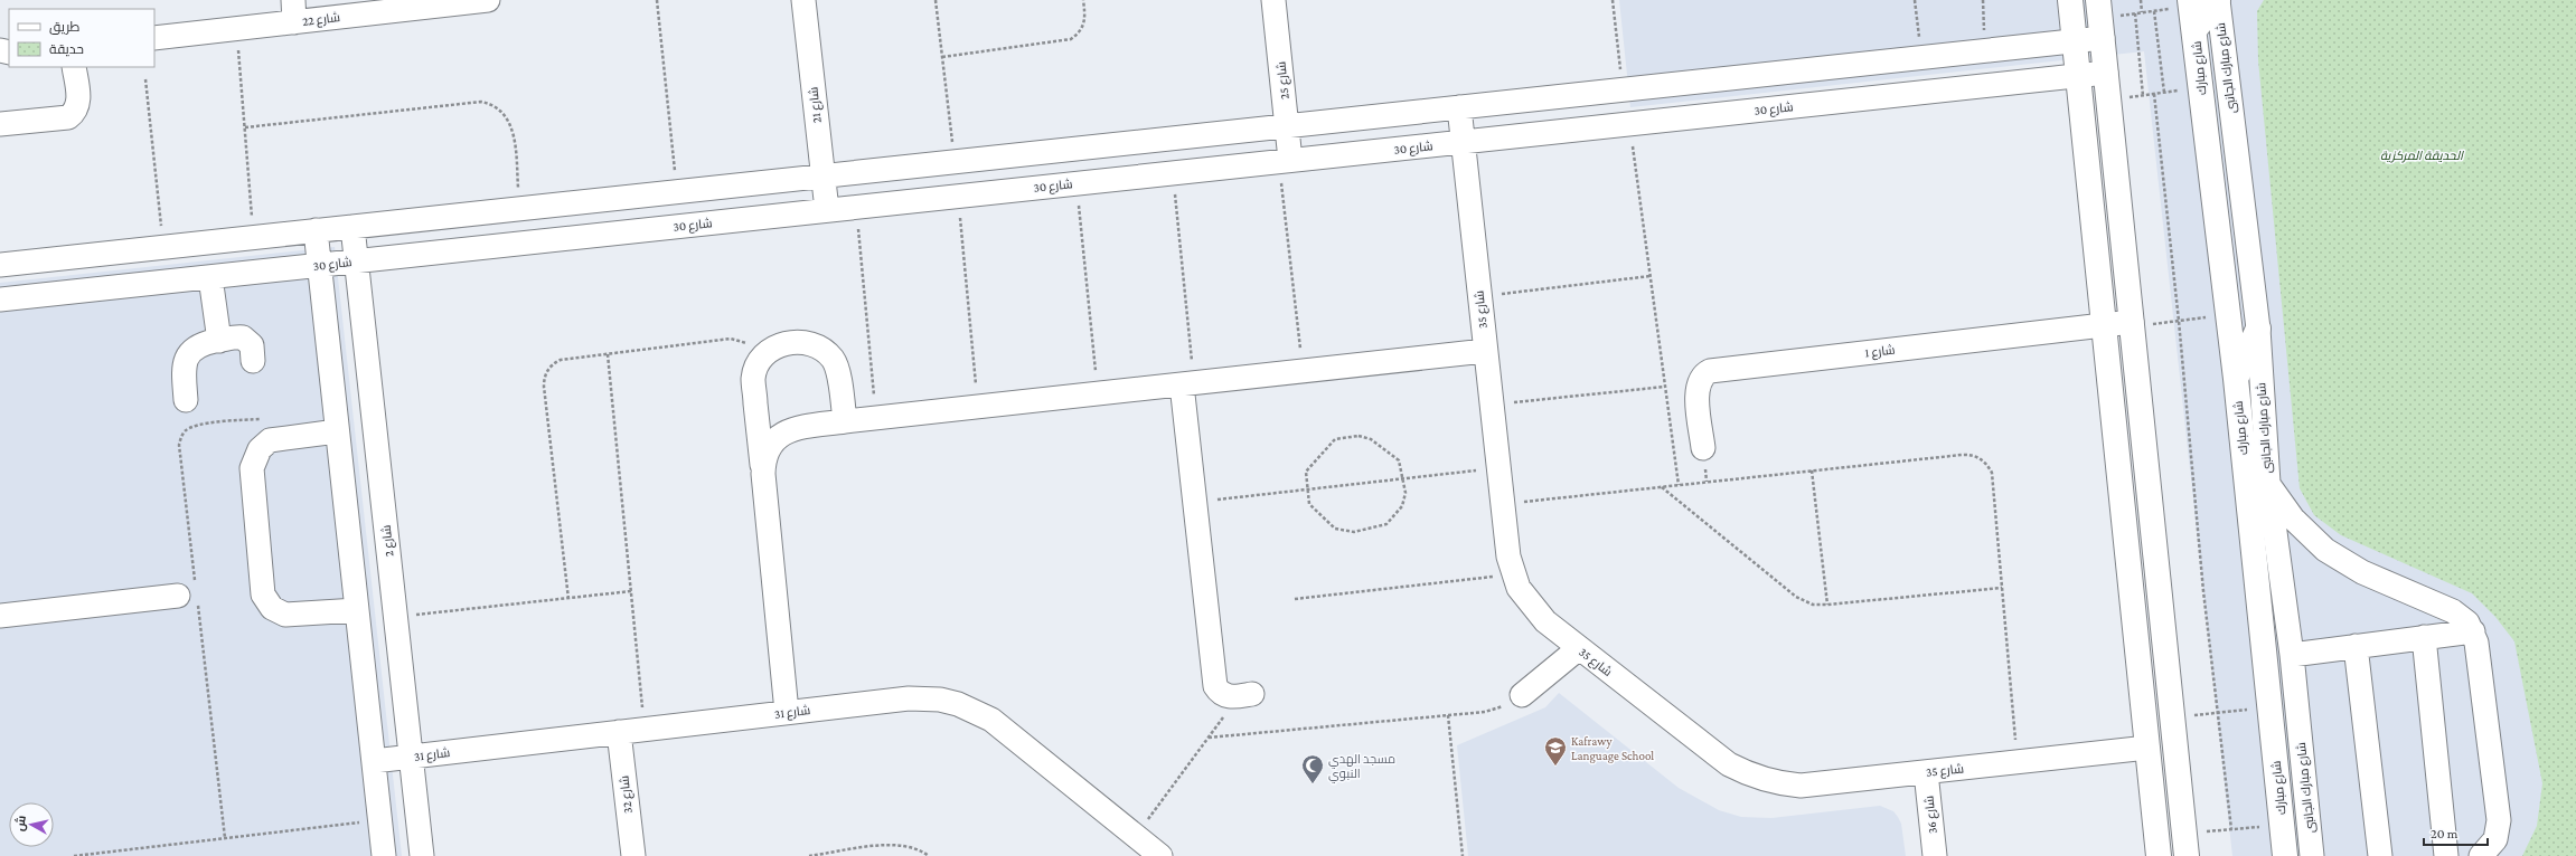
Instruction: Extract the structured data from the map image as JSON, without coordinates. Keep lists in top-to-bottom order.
{
  "streets": {
    "main road": ["شارع مبارك"],
    "street": [
      "شارع 22",
      "شارع مبارك الجانبى",
      "شارع 25",
      "شارع 21",
      "شارع 30",
      "شارع 35",
      "شارع 1",
      "شارع 2",
      "شارع 31",
      "شارع 32",
      "شارع 36"
    ]
  },
  "crossings": [
    ["شارع 25", "شارع 30"],
    ["شارع 21", "شارع 30"],
    ["شارع 30", "شارع 35"],
    ["شارع 30", "شارع 2"],
    ["شارع 35", "شارع 36"],
    ["شارع 2", "شارع 31"],
    ["شارع 31", "شارع 32"]
  ],
  "parks": ["الحديقة المركزية"],
  "places": {
    "school or university": ["Kafrawy Language School"],
    "mosque": ["مسجد الهدي النبوي"]
  },
  "legend": ["طريق", "حديقة"],
  "scale_bar": "20 m",
  "north": "left"
}
